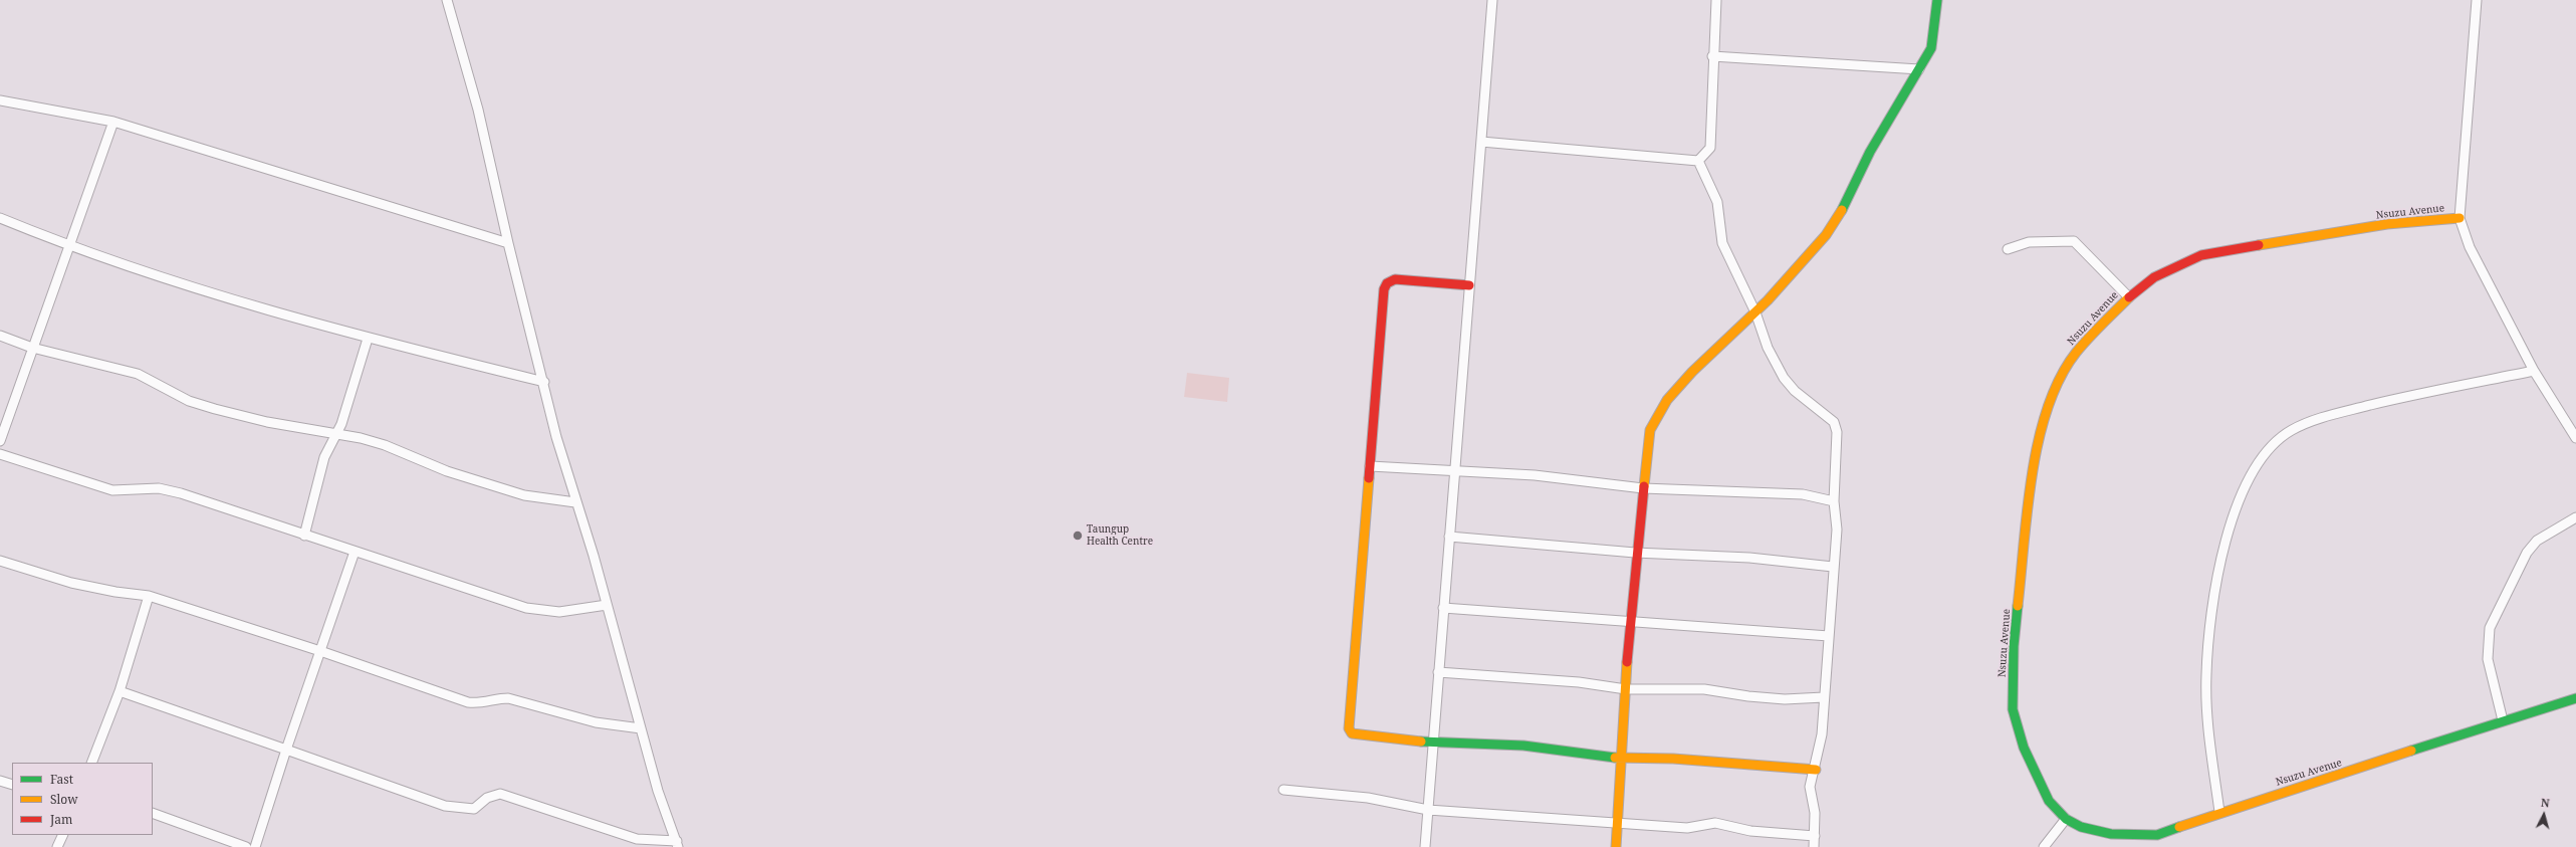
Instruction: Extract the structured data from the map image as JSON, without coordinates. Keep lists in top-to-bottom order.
{
  "streets": {
    "street": ["Nsuzu Avenue"]
  },
  "places": ["Taungup Health Centre"],
  "legend": ["Fast", "Slow", "Jam"],
  "north": "top"
}
